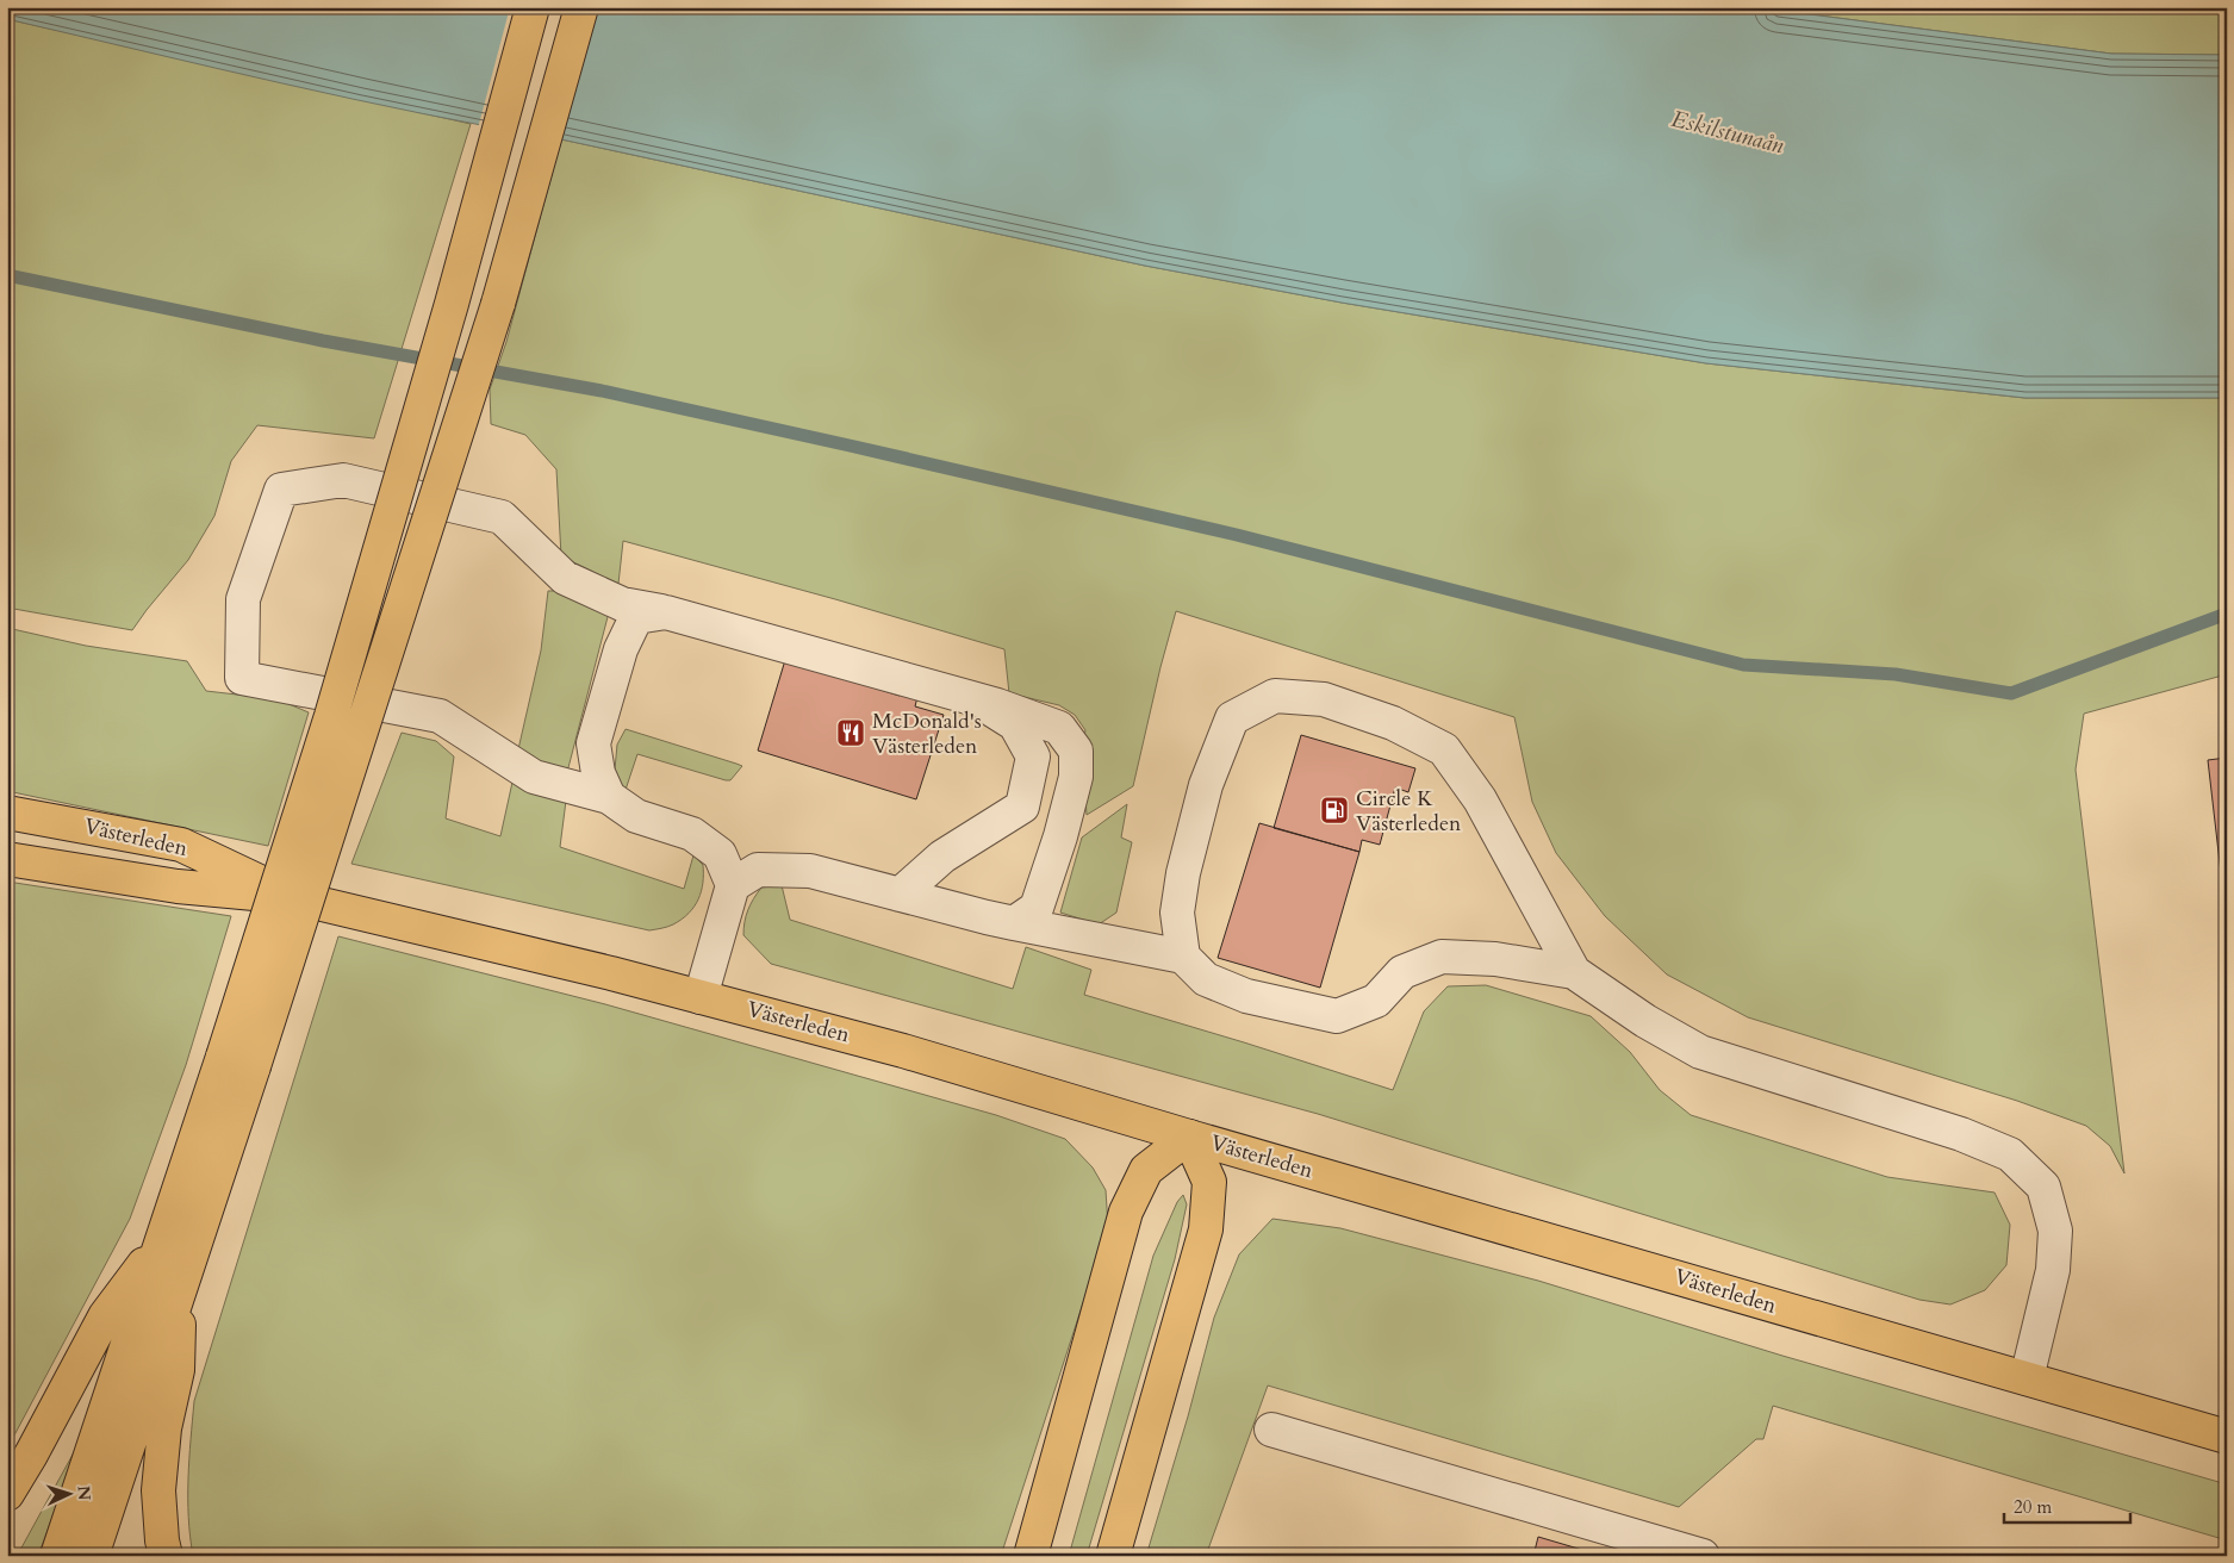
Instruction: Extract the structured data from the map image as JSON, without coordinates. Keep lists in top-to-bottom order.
{
  "streets": {
    "main road": ["Västerleden"]
  },
  "water": ["Eskilstunaån"],
  "places": {
    "restaurant": ["McDonald's Västerleden"],
    "fuel station": ["Circle K Västerleden"]
  },
  "scale_bar": "20 m",
  "north": "right"
}
